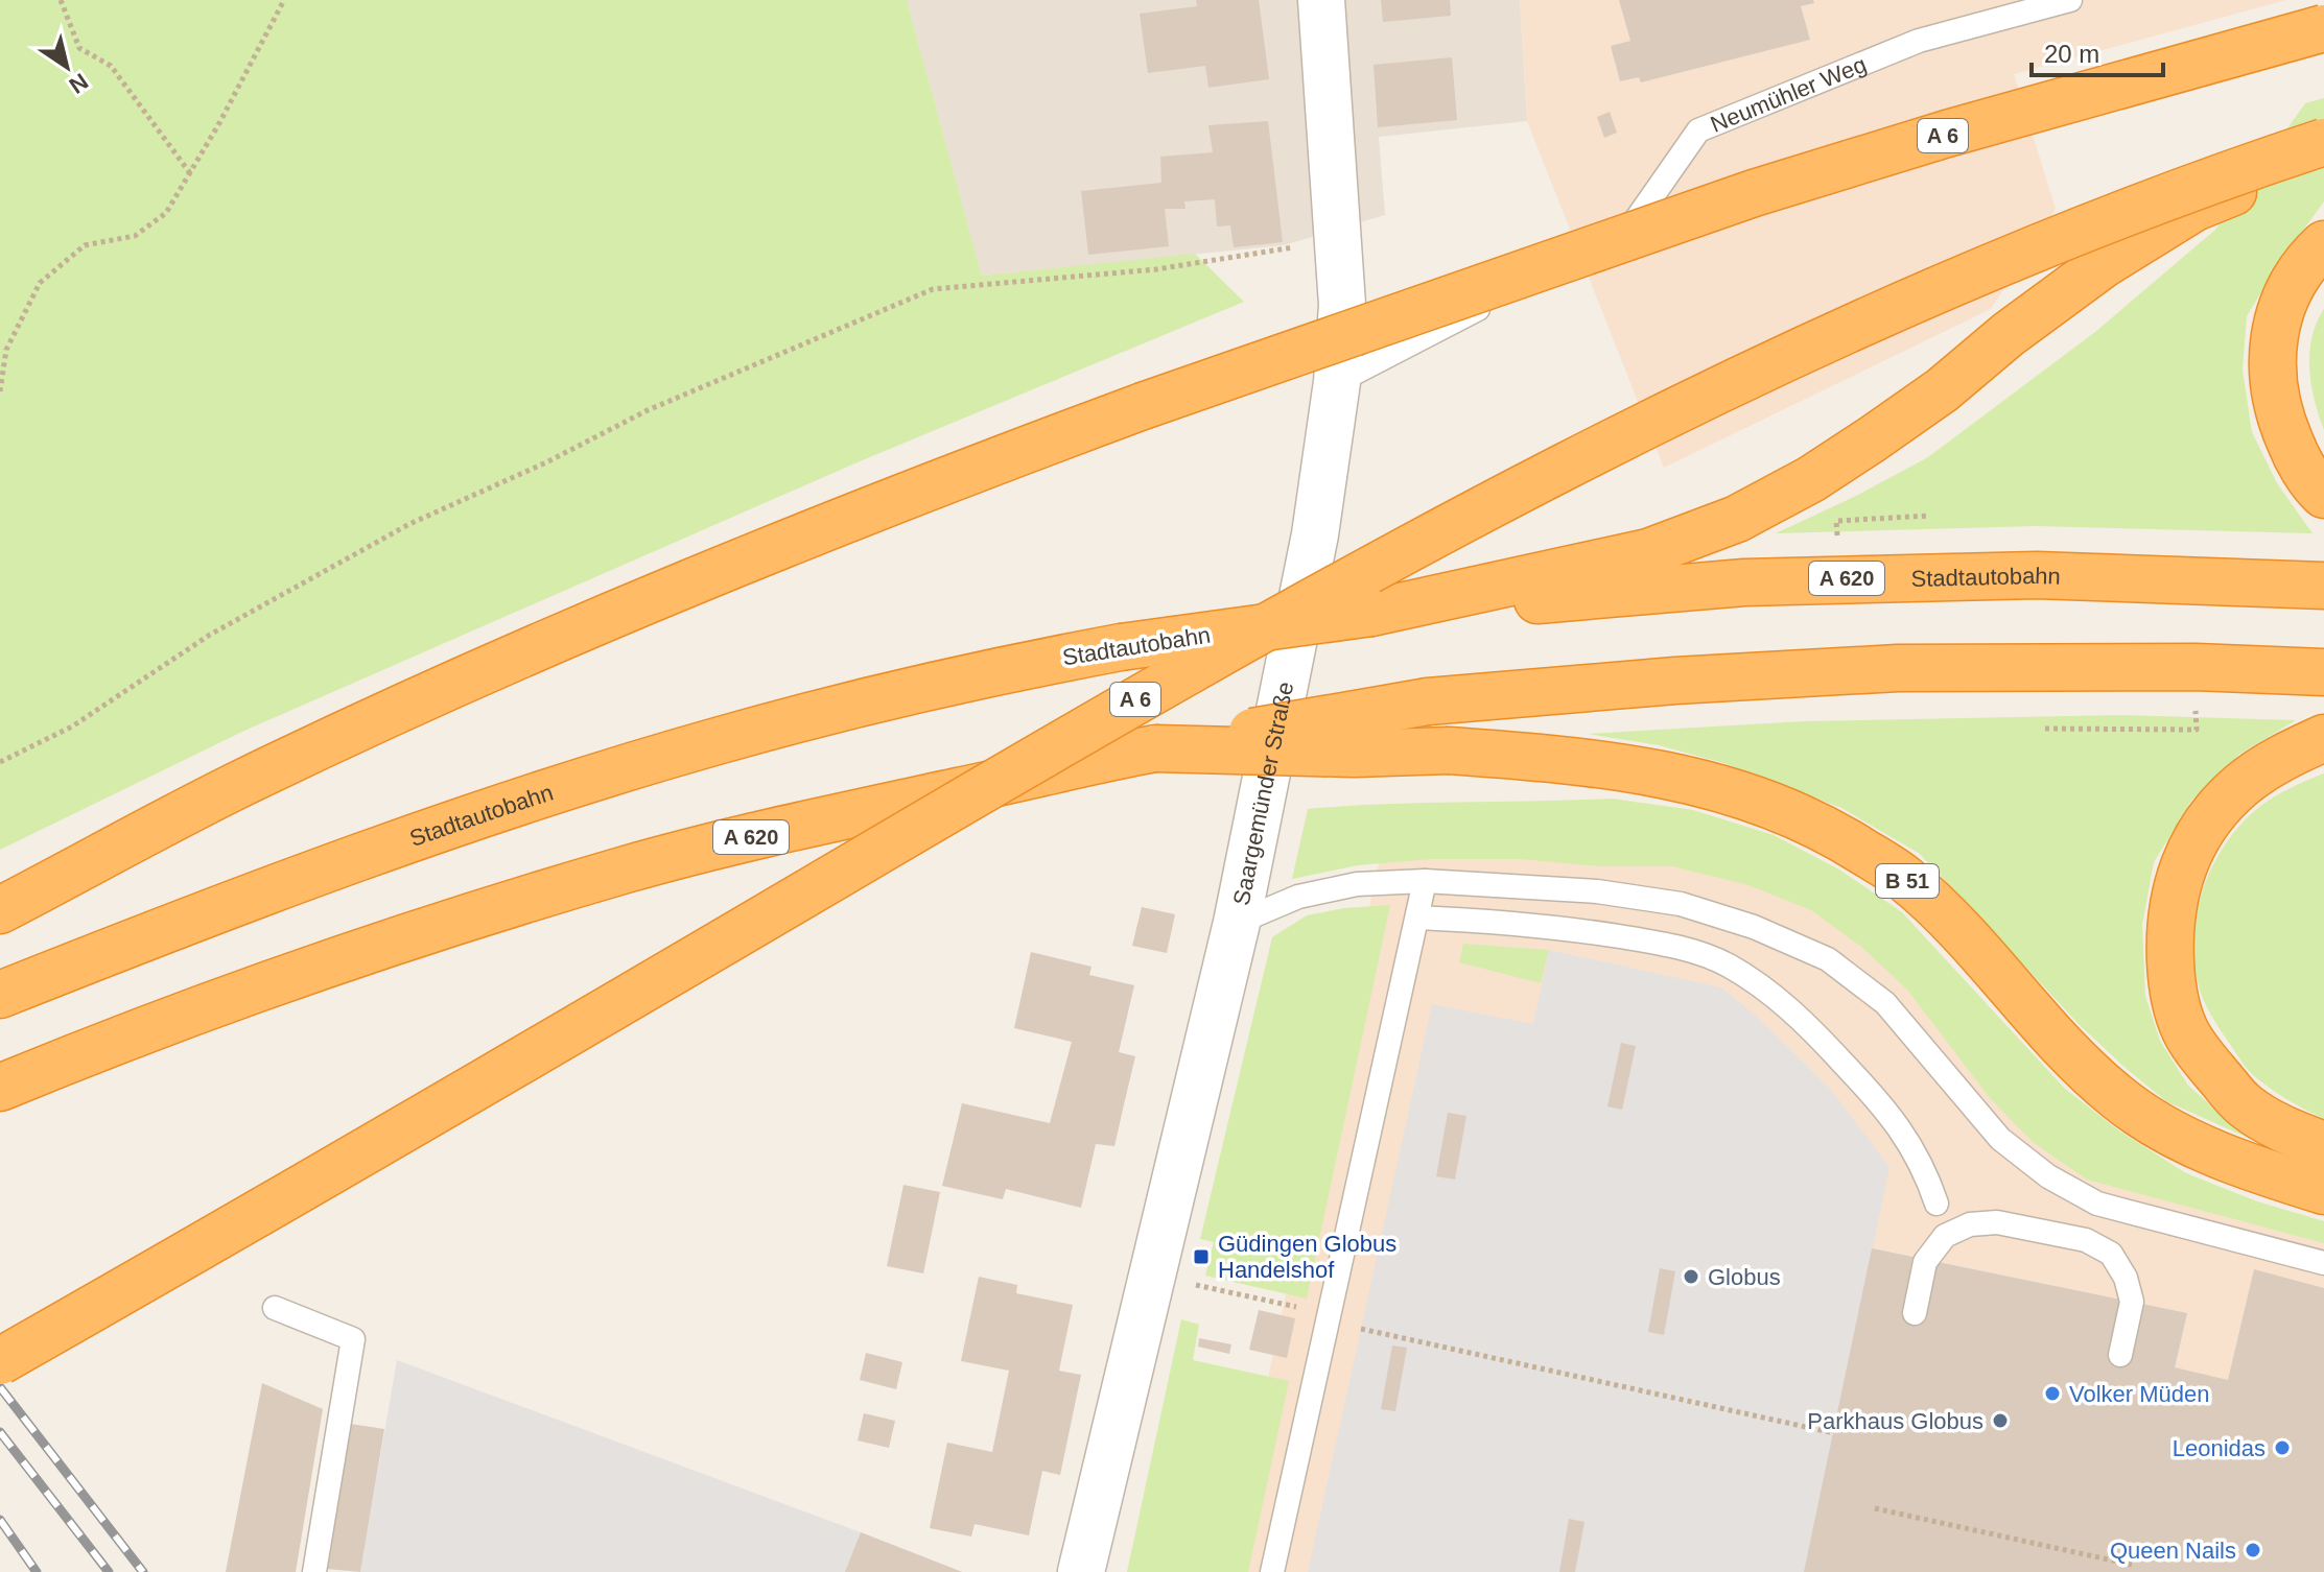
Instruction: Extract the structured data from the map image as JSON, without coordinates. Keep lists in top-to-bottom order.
{
  "streets": {
    "highway": [
      "A 6",
      "Stadtautobahn",
      "A 620",
      "B 51"
    ],
    "street": ["Saargemünder Straße"],
    "lane": ["Neumühler Weg"]
  },
  "crossings": [
    ["Neumühler Weg", "Saargemünder Straße"],
    ["A 620", "B 51"]
  ],
  "places": {
    "transit": ["Güdingen Globus Handelshof"],
    "other": [
      "Globus",
      "Volker Müden",
      "Parkhaus Globus",
      "Leonidas",
      "Queen Nails"
    ]
  },
  "scale_bar": "20 m",
  "north": "bottom right"
}
